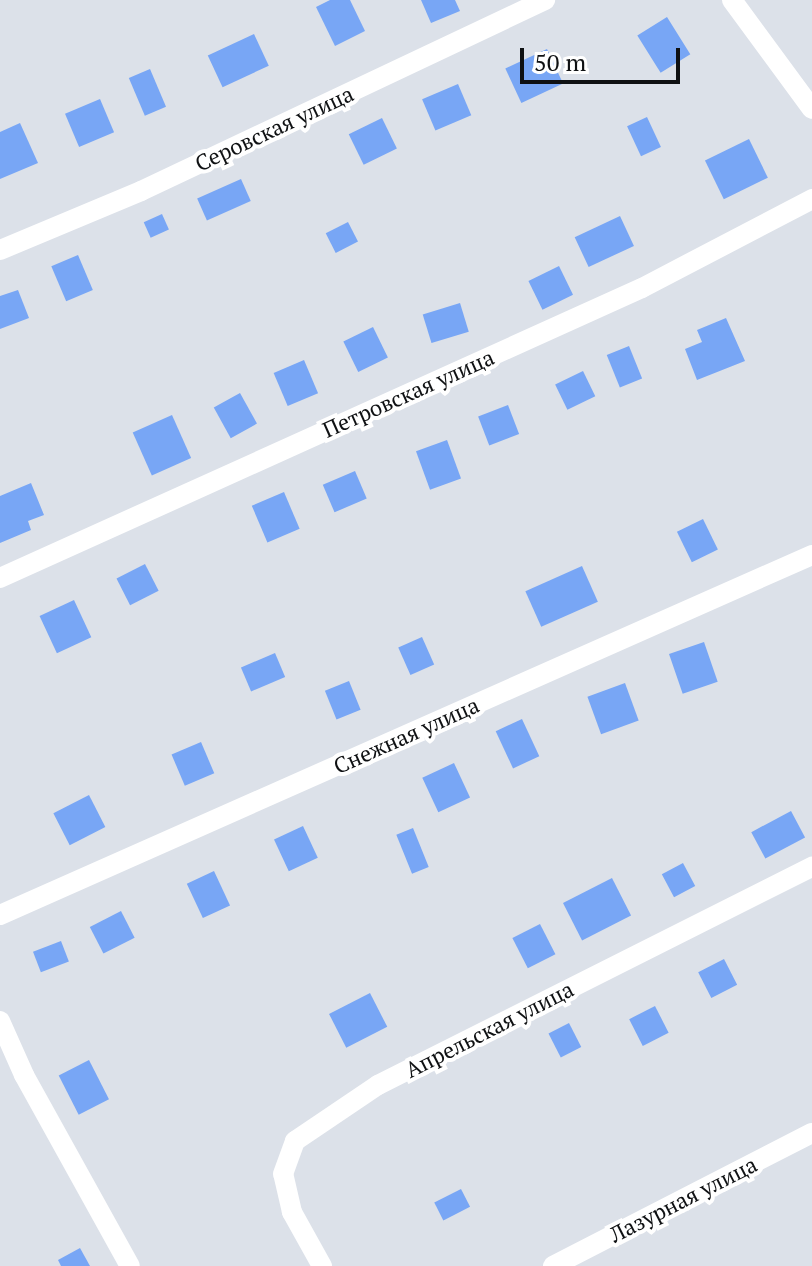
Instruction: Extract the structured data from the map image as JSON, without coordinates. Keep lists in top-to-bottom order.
{
  "streets": {
    "street": [
      "Серовская улица",
      "Петровская улица",
      "Снежная улица",
      "Апрельская улица",
      "Лазурная улица"
    ]
  },
  "scale_bar": "50 m"
}
